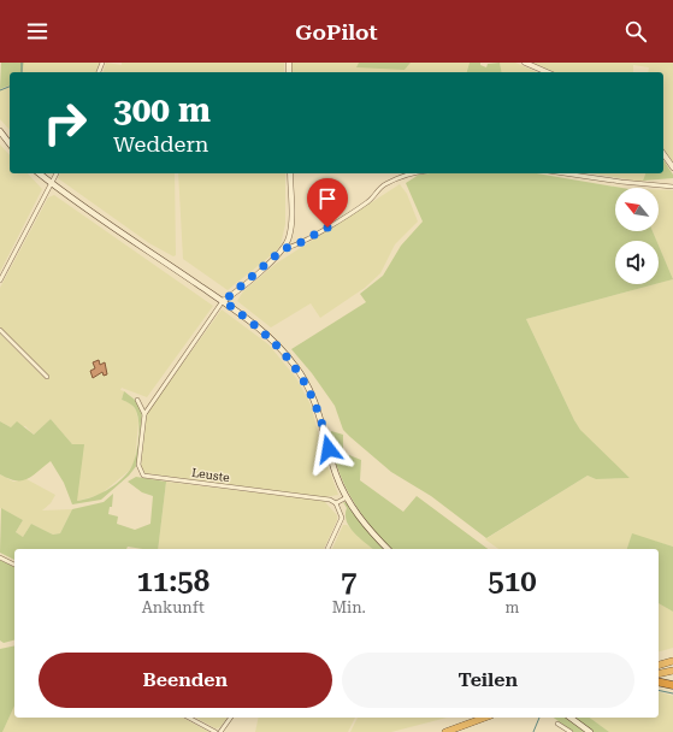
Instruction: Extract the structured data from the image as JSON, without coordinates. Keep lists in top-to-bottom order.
{
  "streets": {
    "street": ["Leuste"]
  },
  "north": "top left",
  "page": {
    "header": "GoPilot",
    "turn": ["300 m", "Weddern"],
    "eta": [
      "11:58",
      "Ankunft",
      "7",
      "Min.",
      "510",
      "m"
    ],
    "buttons": ["Beenden", "Teilen"]
  }
}
